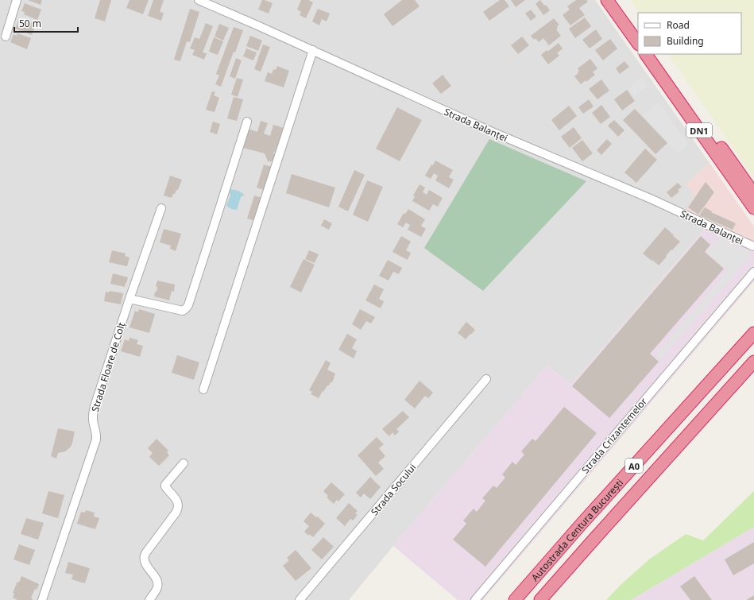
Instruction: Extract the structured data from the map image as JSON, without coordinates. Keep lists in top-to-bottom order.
{
  "streets": {
    "highway": ["DN1", "A0", "Autostrada Centura București"],
    "street": [
      "Strada Balanței",
      "Strada Floare de Colț",
      "Strada Crizantemelor",
      "Strada Socului"
    ]
  },
  "legend": ["Road", "Building"],
  "scale_bar": "50 m"
}
